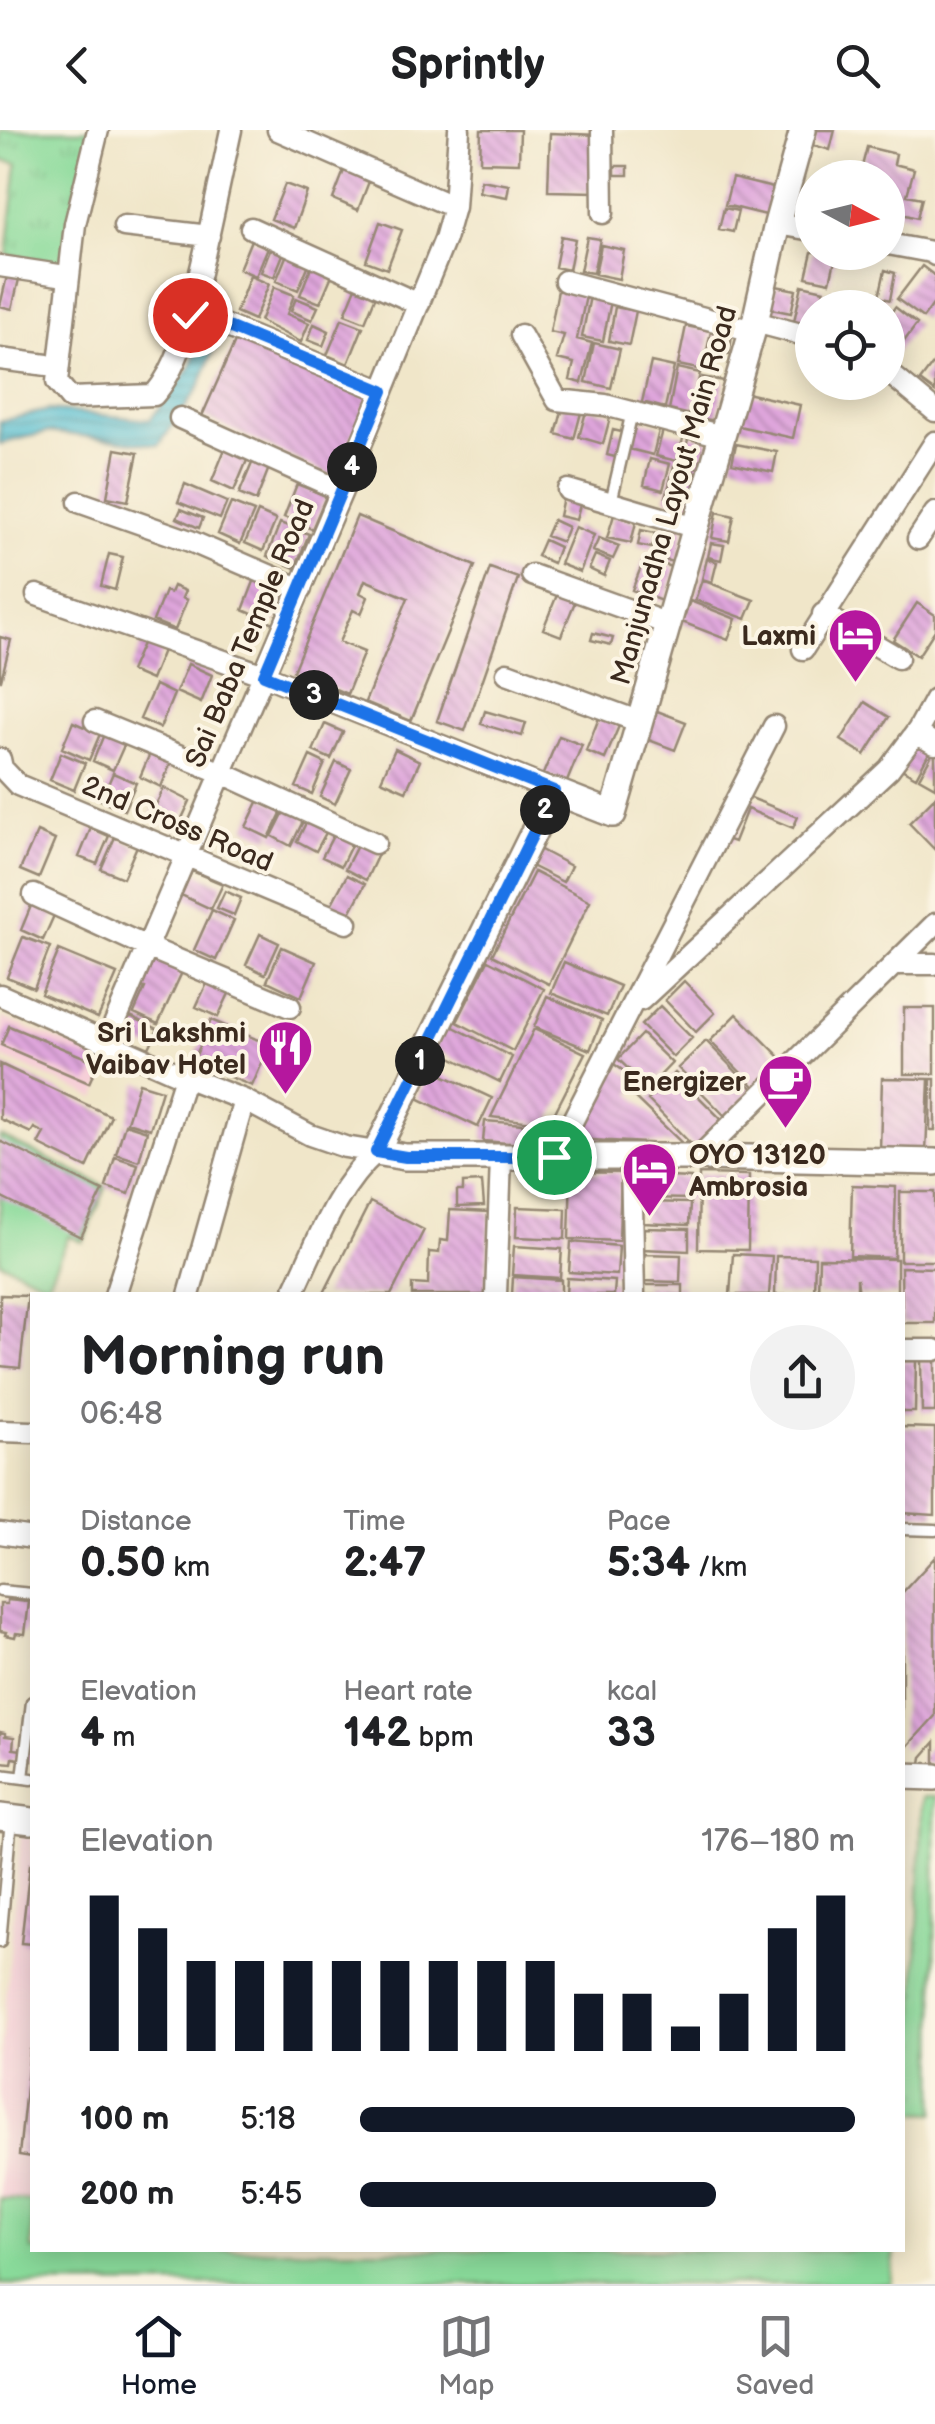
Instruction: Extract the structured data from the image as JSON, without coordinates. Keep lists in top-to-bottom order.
{
  "streets": {
    "street": ["Manjunadha Layout Main Road", "Sai Baba Temple Road", "2nd Cross Road"]
  },
  "crossings": [
    ["Sai Baba Temple Road", "2nd Cross Road"]
  ],
  "places": {
    "hotel": ["Laxmi", "OYO 13120 Ambrosia"],
    "restaurant": ["Sri Lakshmi Vaibav Hotel"],
    "cafe": ["Energizer"]
  },
  "north": "right",
  "page": {
    "header": "Sprintly",
    "pins": [
      "4",
      "3",
      "2",
      "1"
    ],
    "heading": ["Morning run", "06:48"],
    "stats": [
      ["Distance", "0.50 km"],
      ["Time", "2:47"],
      ["Pace", "5:34 /km"],
      ["Elevation", "4 m"],
      ["Heart rate", "142 bpm"],
      ["kcal", "33"]
    ],
    "chart": ["Elevation", "176–180 m"],
    "list": [
      {
        "name": "100 m",
        "note": "5:18"
      },
      {
        "name": "200 m",
        "note": "5:45"
      }
    ],
    "tabs": ["Home", "Map", "Saved"]
  }
}
